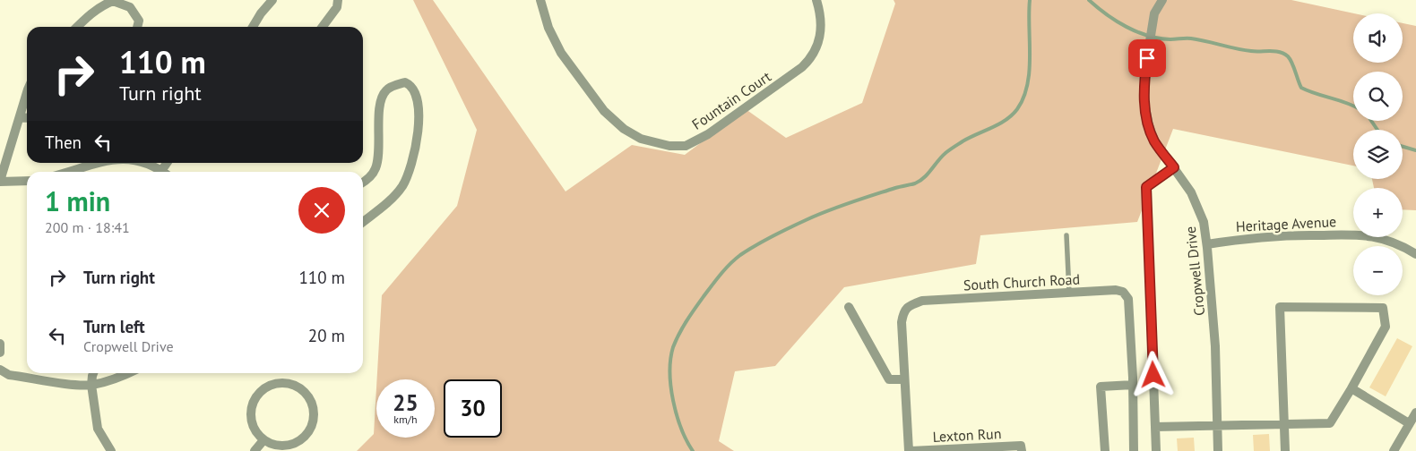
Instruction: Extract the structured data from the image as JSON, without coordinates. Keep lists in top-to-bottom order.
{
  "streets": {
    "street": [
      "Fountain Court",
      "Heritage Avenue",
      "Cropwell Drive",
      "South Church Road",
      "Lexton Run"
    ]
  },
  "crossings": [
    ["Heritage Avenue", "Cropwell Drive"],
    ["South Church Road", "Lexton Run"]
  ],
  "page": {
    "map_buttons": ["+", "−"],
    "turn": ["110 m", "Turn right"],
    "then": "Then",
    "heading": ["1 min", "200 m · 18:41"],
    "list": [
      {
        "name": "Turn right",
        "value": "110 m"
      },
      {
        "name": "Turn left",
        "note": "Cropwell Drive",
        "value": "20 m"
      }
    ],
    "speed": "25 km/h",
    "limit": "30"
  }
}
